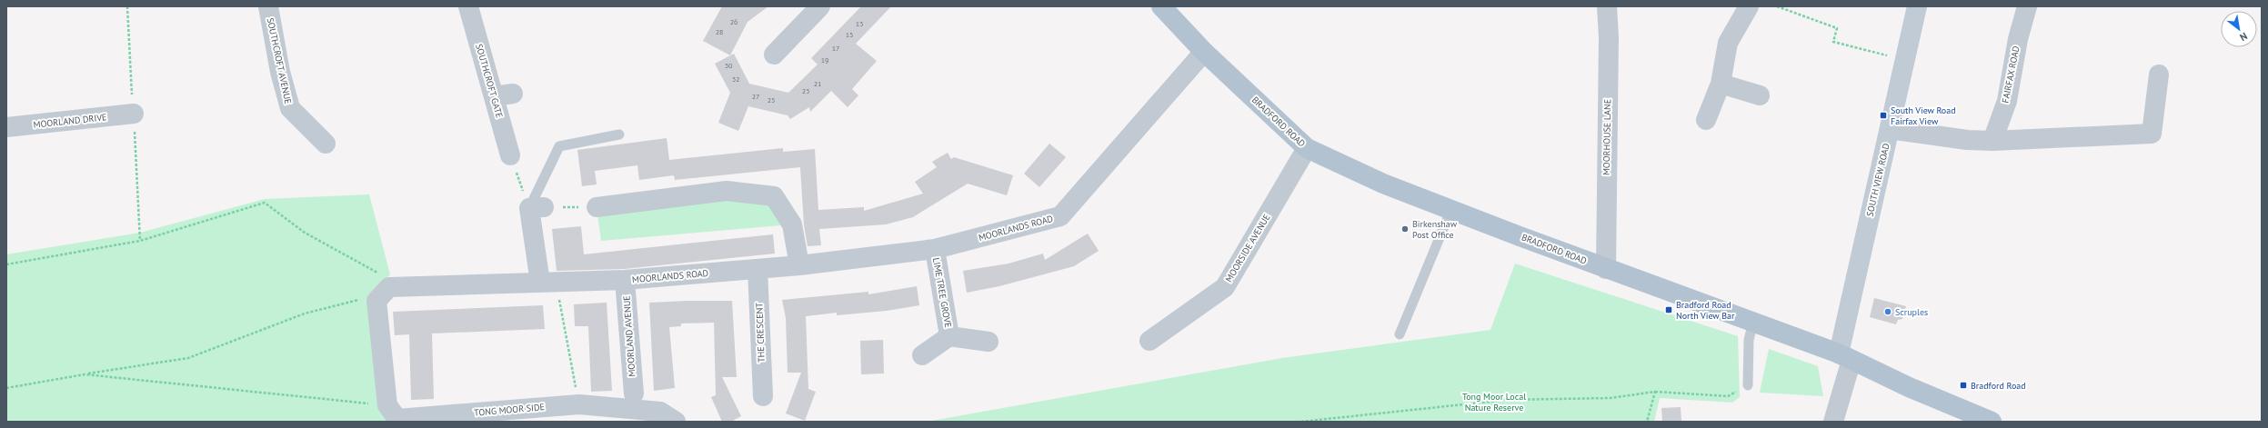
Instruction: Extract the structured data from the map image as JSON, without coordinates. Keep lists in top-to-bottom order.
{
  "streets": {
    "main road": ["BRADFORD ROAD"],
    "street": [
      "SOUTHCROFT AVENUE",
      "FAIRFAX ROAD",
      "SOUTHCROFT GATE",
      "MOORLAND DRIVE",
      "MOORHOUSE LANE",
      "SOUTH VIEW ROAD",
      "MOORLANDS ROAD",
      "MOORSIDE AVENUE",
      "LIME TREE GROVE",
      "THE CRESCENT",
      "MOORLAND AVENUE",
      "TONG MOOR SIDE"
    ]
  },
  "crossings": [
    ["BRADFORD ROAD", "MOORHOUSE LANE"],
    ["BRADFORD ROAD", "SOUTH VIEW ROAD"],
    ["BRADFORD ROAD", "MOORLANDS ROAD"],
    ["BRADFORD ROAD", "MOORSIDE AVENUE"],
    ["MOORLANDS ROAD", "LIME TREE GROVE"],
    ["MOORLANDS ROAD", "THE CRESCENT"],
    ["MOORLANDS ROAD", "MOORLAND AVENUE"]
  ],
  "parks": ["Tong Moor Local Nature Reserve"],
  "places": {
    "transit": ["South View Road Fairfax View", "Bradford Road North View Bar", "Bradford Road"],
    "other": ["Birkenshaw Post Office", "Scruples"]
  },
  "house_numbers": [
    "26",
    "13",
    "28",
    "15",
    "17",
    "19",
    "30",
    "32",
    "21",
    "23",
    "27",
    "25"
  ],
  "north": "bottom right"
}
